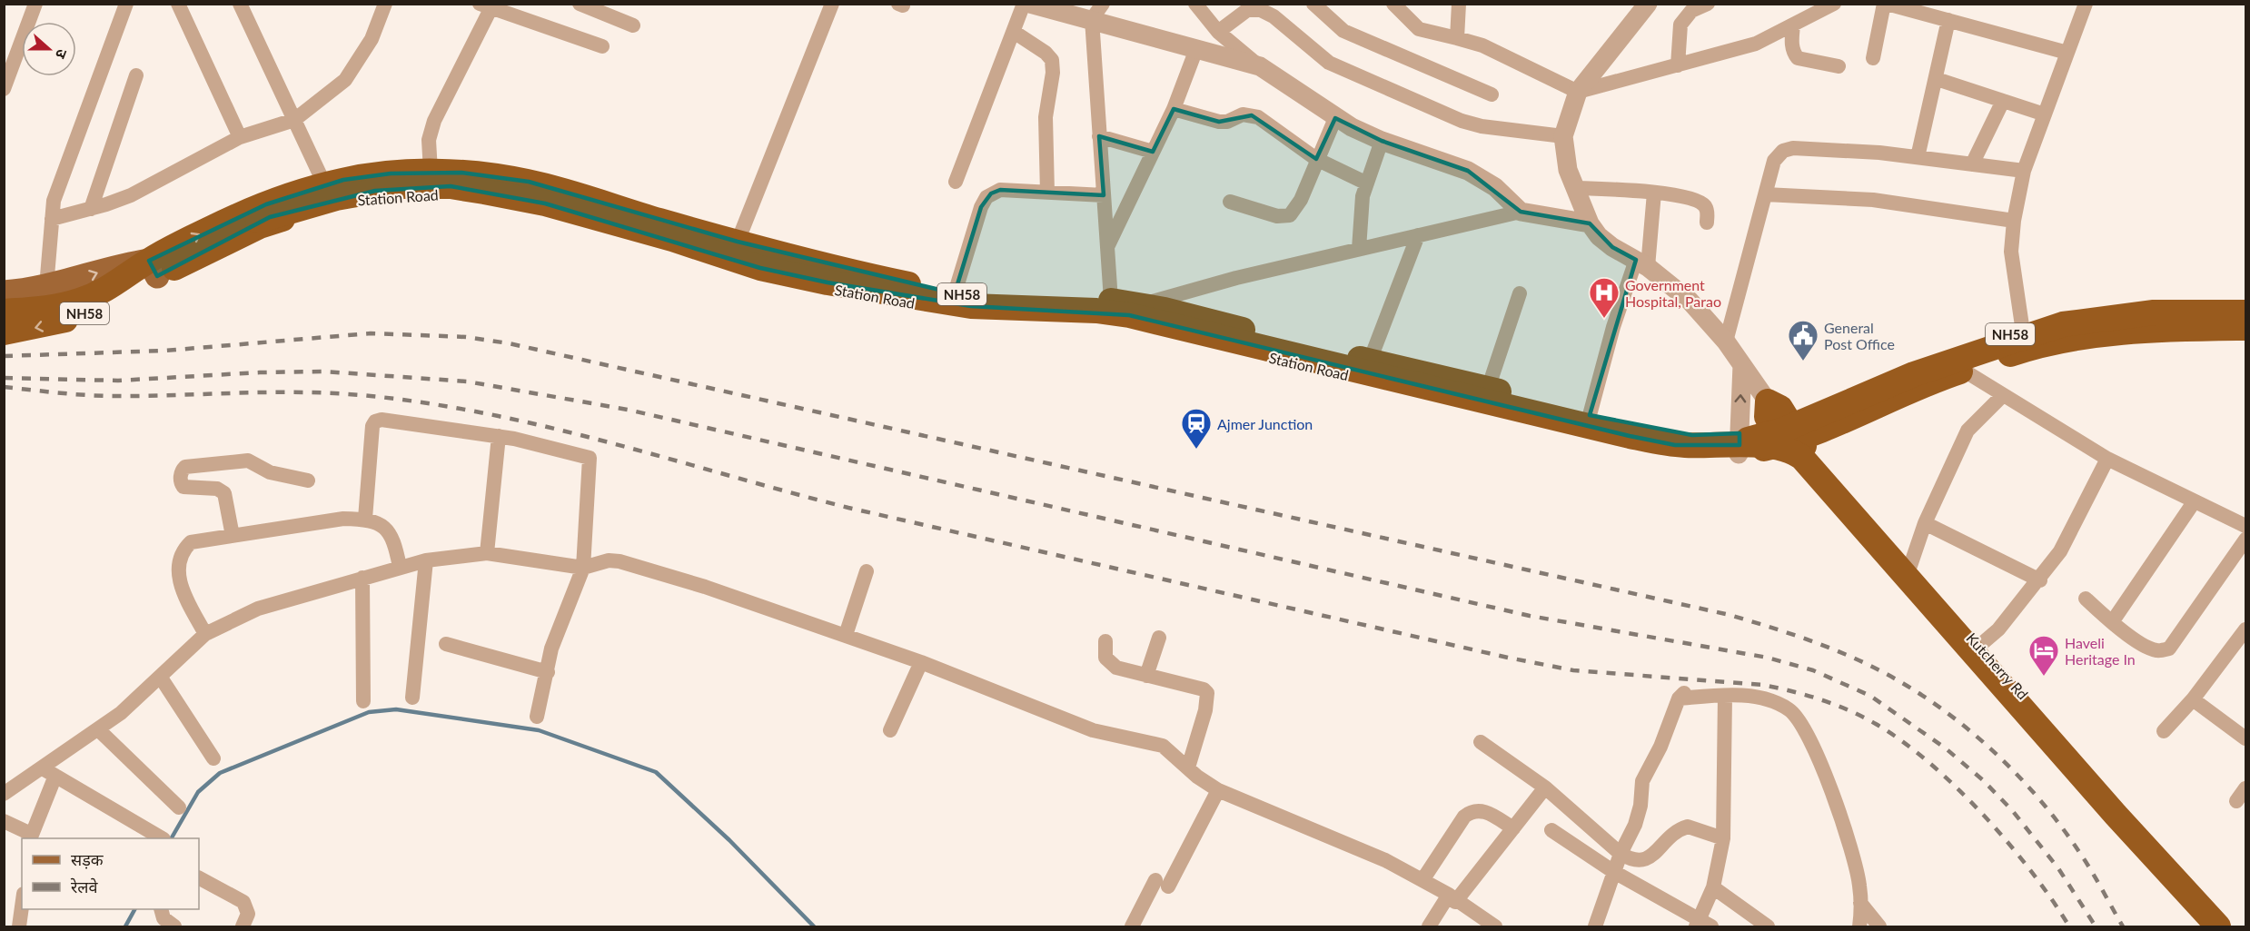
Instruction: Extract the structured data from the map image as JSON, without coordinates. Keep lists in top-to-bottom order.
{
  "streets": {
    "highway": ["Station Road", "NH58", "Kutcherry Rd"]
  },
  "crossings": [
    ["Station Road", "NH58"],
    ["Station Road", "Kutcherry Rd"],
    ["NH58", "Kutcherry Rd"]
  ],
  "places": {
    "hospital": ["Government Hospital, Parao"],
    "public building": ["General Post Office"],
    "station": ["Ajmer Junction"],
    "hotel": ["Haveli Heritage In"]
  },
  "legend": ["सड़क", "रेलवे"],
  "north": "right"
}
